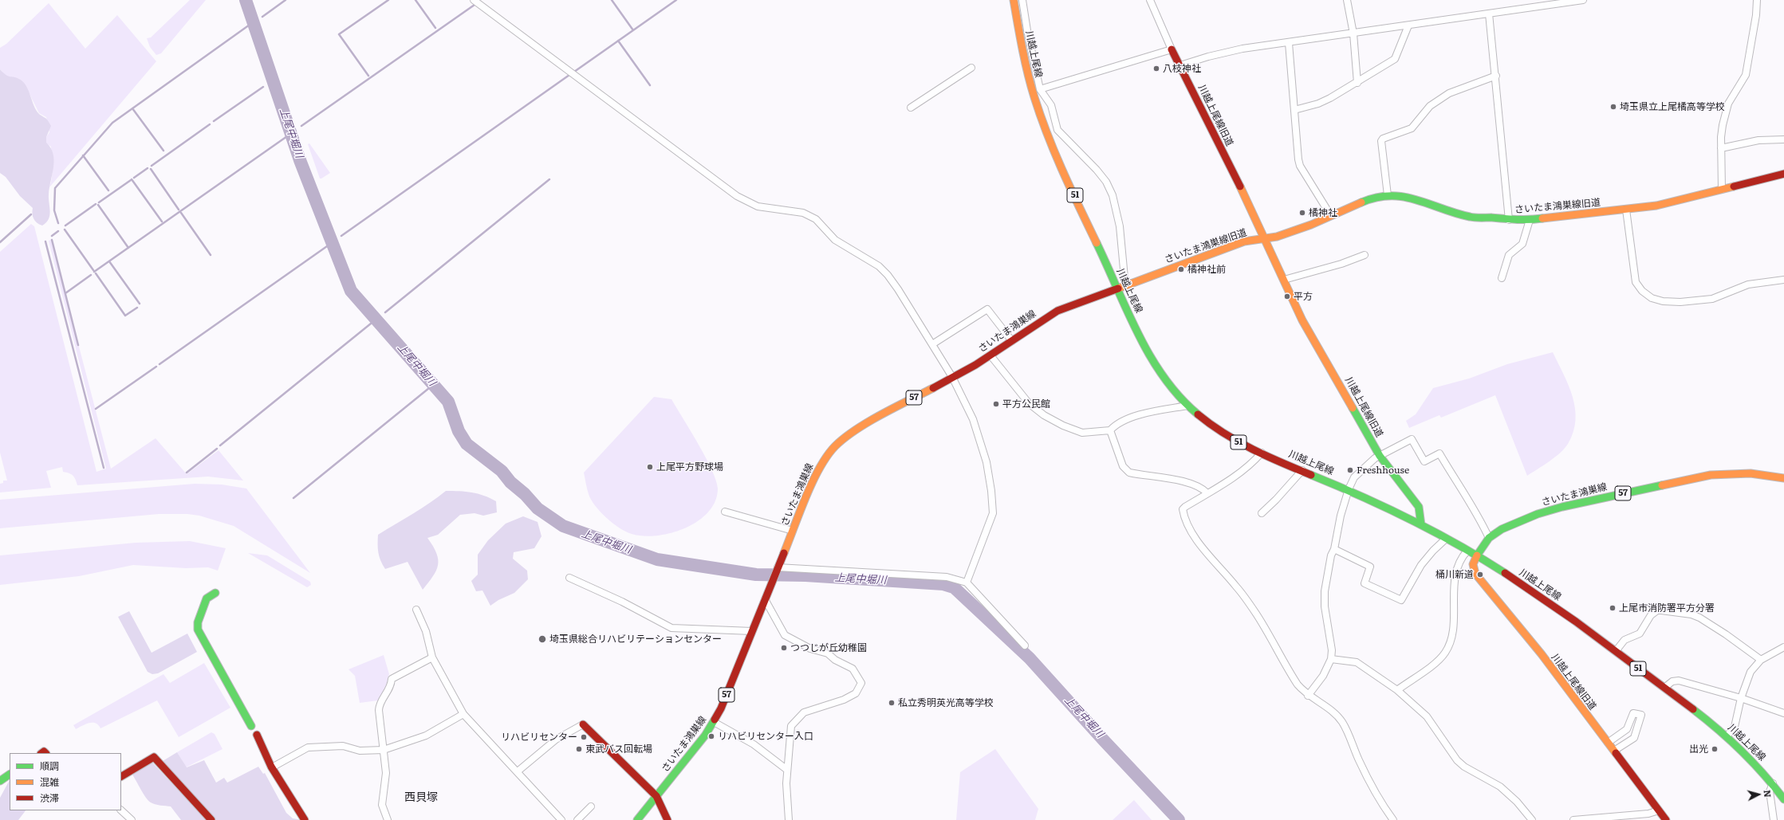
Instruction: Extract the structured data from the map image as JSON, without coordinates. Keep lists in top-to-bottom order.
{
  "streets": {
    "main road": [
      "川越上尾線",
      "川越上尾線旧道",
      "51",
      "さいたま鴻巣線旧道",
      "さいたま鴻巣線",
      "57"
    ]
  },
  "crossings": [
    ["川越上尾線", "川越上尾線旧道"],
    ["川越上尾線", "さいたま鴻巣線旧道"],
    ["川越上尾線", "さいたま鴻巣線"],
    ["川越上尾線旧道", "さいたま鴻巣線旧道"],
    ["川越上尾線旧道", "さいたま鴻巣線"],
    ["さいたま鴻巣線旧道", "さいたま鴻巣線"]
  ],
  "districts": ["西貝塚"],
  "water": ["上尾中堀川"],
  "places": [
    "八枝神社",
    "埼玉県立上尾橘高等学校",
    "橘神社",
    "橘神社前",
    "平方",
    "平方公民館",
    "上尾平方野球場",
    "Freshhouse",
    "桶川新道",
    "上尾市消防署平方分署",
    "埼玉県総合リハビリテーションセンター",
    "つつじが丘幼稚園",
    "私立秀明英光高等学校",
    "リハビリセンター入口",
    "リハビリセンター",
    "東武バス回転場",
    "出光"
  ],
  "legend": ["順調", "混雑", "渋滞"],
  "north": "right"
}
